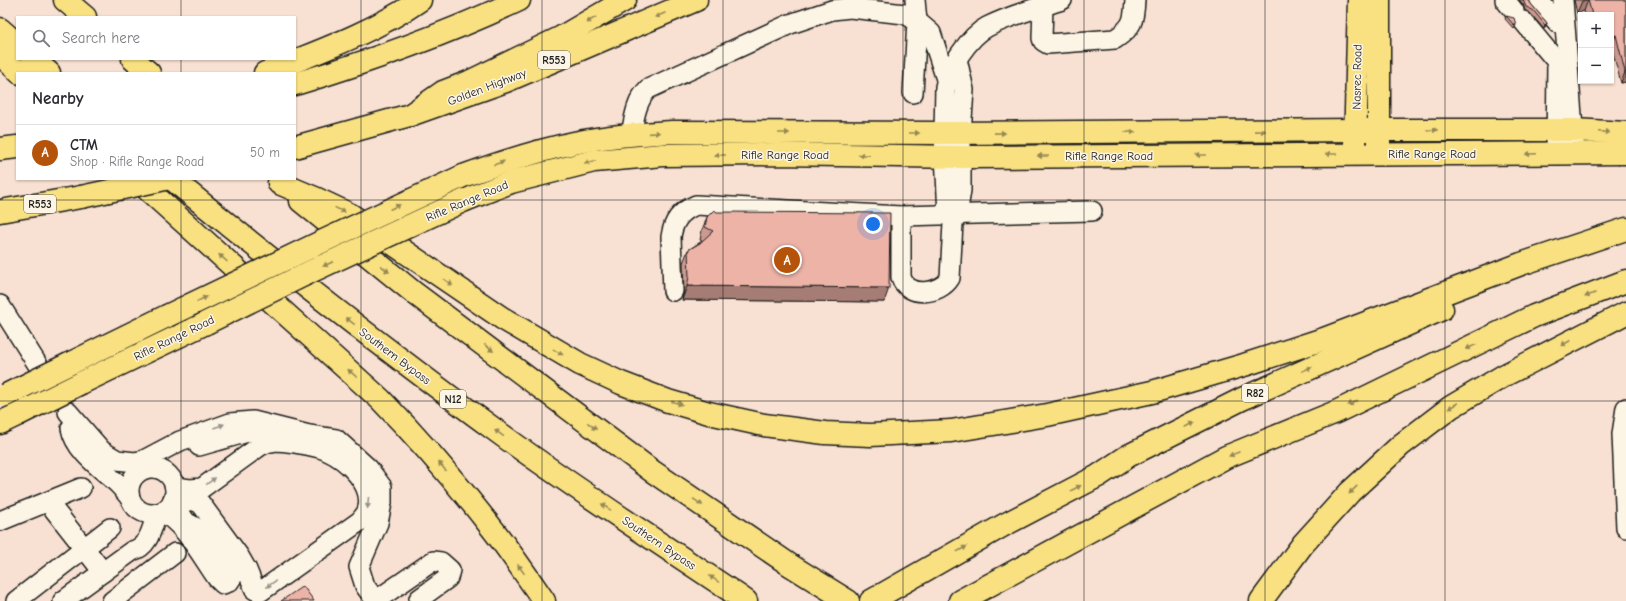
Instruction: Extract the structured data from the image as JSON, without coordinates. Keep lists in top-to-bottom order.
{
  "streets": {
    "main road": [
      "R553",
      "Nasrec Road",
      "Golden Highway",
      "Rifle Range Road",
      "Southern Bypass",
      "R82",
      "N12"
    ]
  },
  "crossings": [
    ["Nasrec Road", "Rifle Range Road"]
  ],
  "page": {
    "map_buttons": ["+", "−"],
    "search": "Search here",
    "heading": "Nearby",
    "list": [
      {
        "mark": "A",
        "name": "CTM",
        "note": "Shop · Rifle Range Road",
        "value": "50 m"
      }
    ],
    "pins": "A"
  }
}
